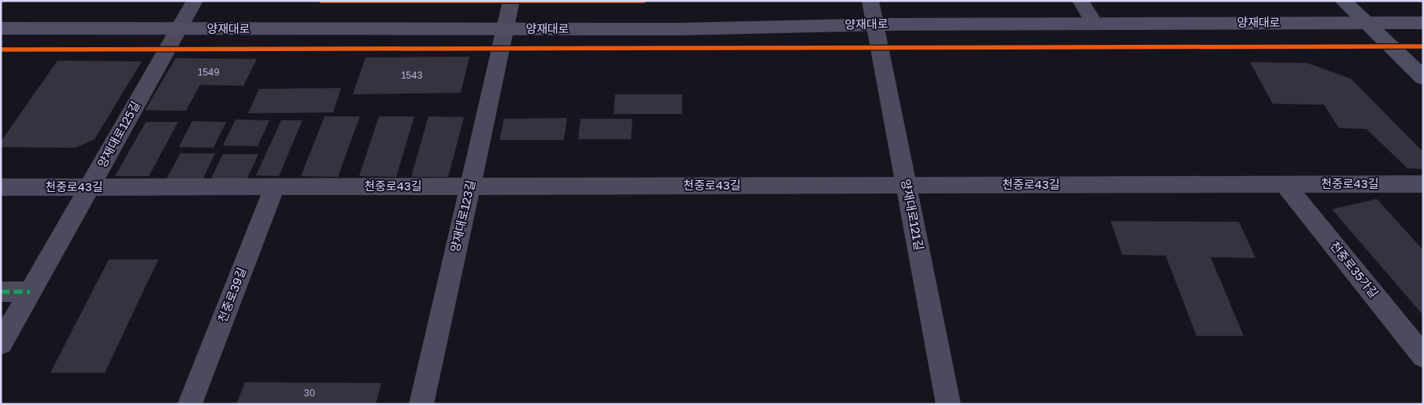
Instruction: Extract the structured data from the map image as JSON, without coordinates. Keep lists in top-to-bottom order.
{
  "streets": {
    "main road": ["양재대로"],
    "street": [
      "양재대로125길",
      "천중로43길",
      "양재대로121길",
      "양재대로123길",
      "천중로35가길",
      "천중로39길"
    ]
  },
  "crossings": [
    ["양재대로", "양재대로125길"],
    ["양재대로", "양재대로121길"],
    ["양재대로", "양재대로123길"],
    ["양재대로125길", "천중로43길"],
    ["천중로43길", "양재대로121길"],
    ["천중로43길", "양재대로123길"],
    ["천중로43길", "천중로35가길"],
    ["천중로43길", "천중로39길"]
  ],
  "house_numbers": ["1549", "1543", "30"]
}
